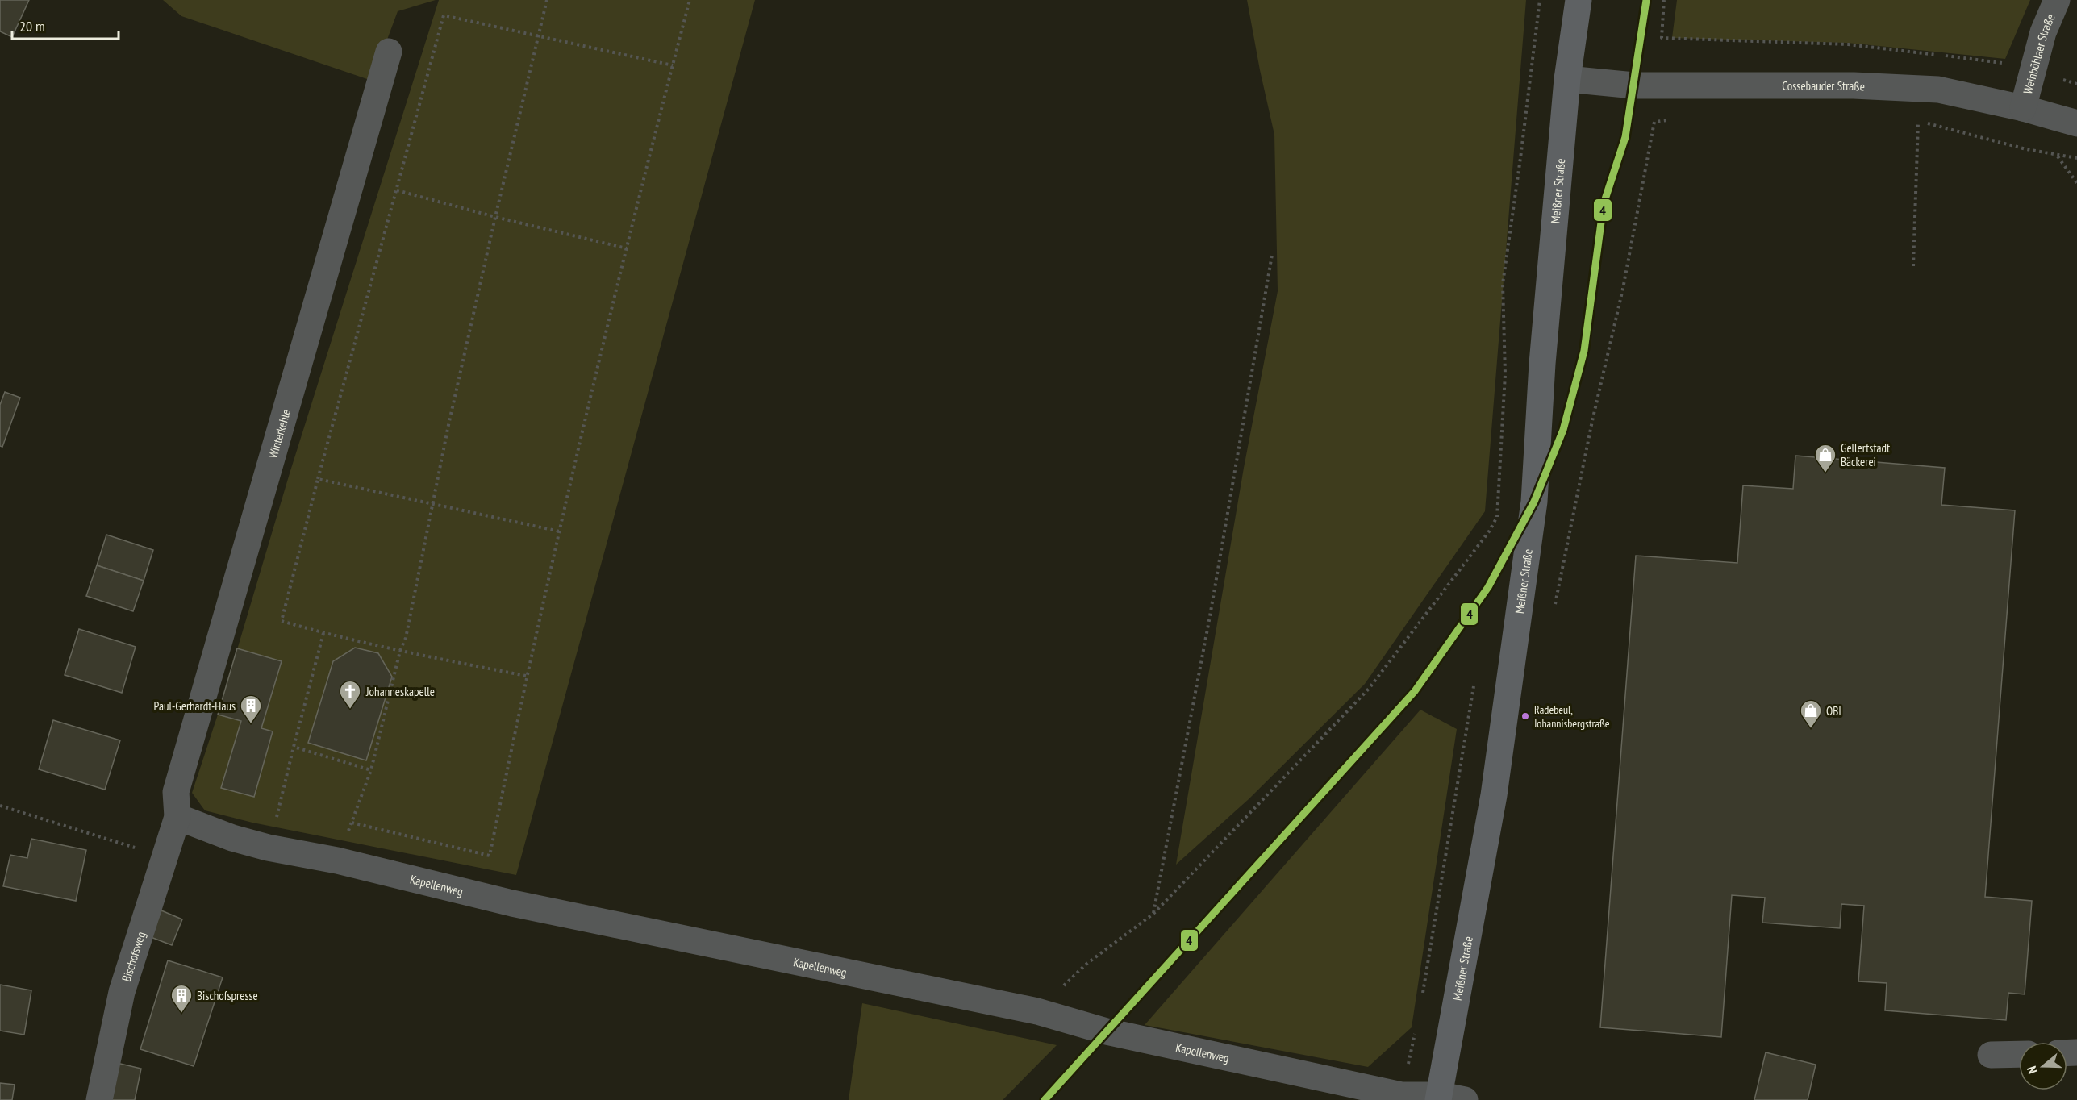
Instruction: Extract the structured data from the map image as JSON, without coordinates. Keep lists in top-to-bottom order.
{
  "streets": {
    "main road": ["Meißner Straße"],
    "street": [
      "Weinböhlaer Straße",
      "Cossebauder Straße",
      "Winterkehle",
      "Kapellenweg",
      "Bischofsweg"
    ]
  },
  "crossings": [
    ["Weinböhlaer Straße", "Cossebauder Straße"],
    ["Cossebauder Straße", "Meißner Straße"],
    ["Meißner Straße", "Kapellenweg"],
    ["Winterkehle", "Kapellenweg"],
    ["Winterkehle", "Bischofsweg"],
    ["Kapellenweg", "Bischofsweg"]
  ],
  "places": {
    "shop": ["Gellertstadt Bäckerei", "OBI"],
    "church": ["Johanneskapelle"],
    "other": ["Radebeul, Johannisbergstraße"],
    "building": ["Paul-Gerhardt-Haus", "Bischofspresse"]
  },
  "lines": ["transit line 4"],
  "scale_bar": "20 m",
  "north": "left"
}
